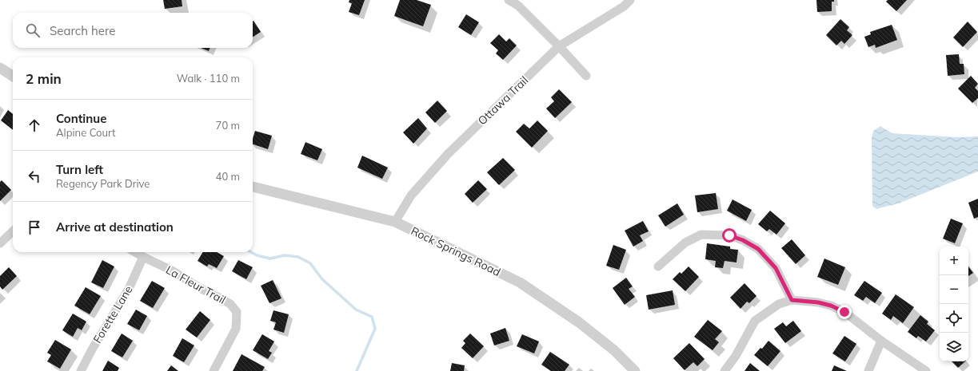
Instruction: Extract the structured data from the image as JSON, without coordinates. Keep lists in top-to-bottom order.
{
  "streets": {
    "street": [
      "Ottawa Trail",
      "Rock Springs Road",
      "La Fleur Trail",
      "Forette Lane"
    ]
  },
  "crossings": [
    ["Ottawa Trail", "Rock Springs Road"],
    ["La Fleur Trail", "Forette Lane"]
  ],
  "page": {
    "search": "Search here",
    "heading": ["2 min", "Walk · 110 m"],
    "list": [
      ["Continue", "Alpine Court", "70 m"],
      ["Turn left", "Regency Park Drive", "40 m"],
      "Arrive at destination"
    ],
    "map_buttons": ["+", "−"]
  }
}
